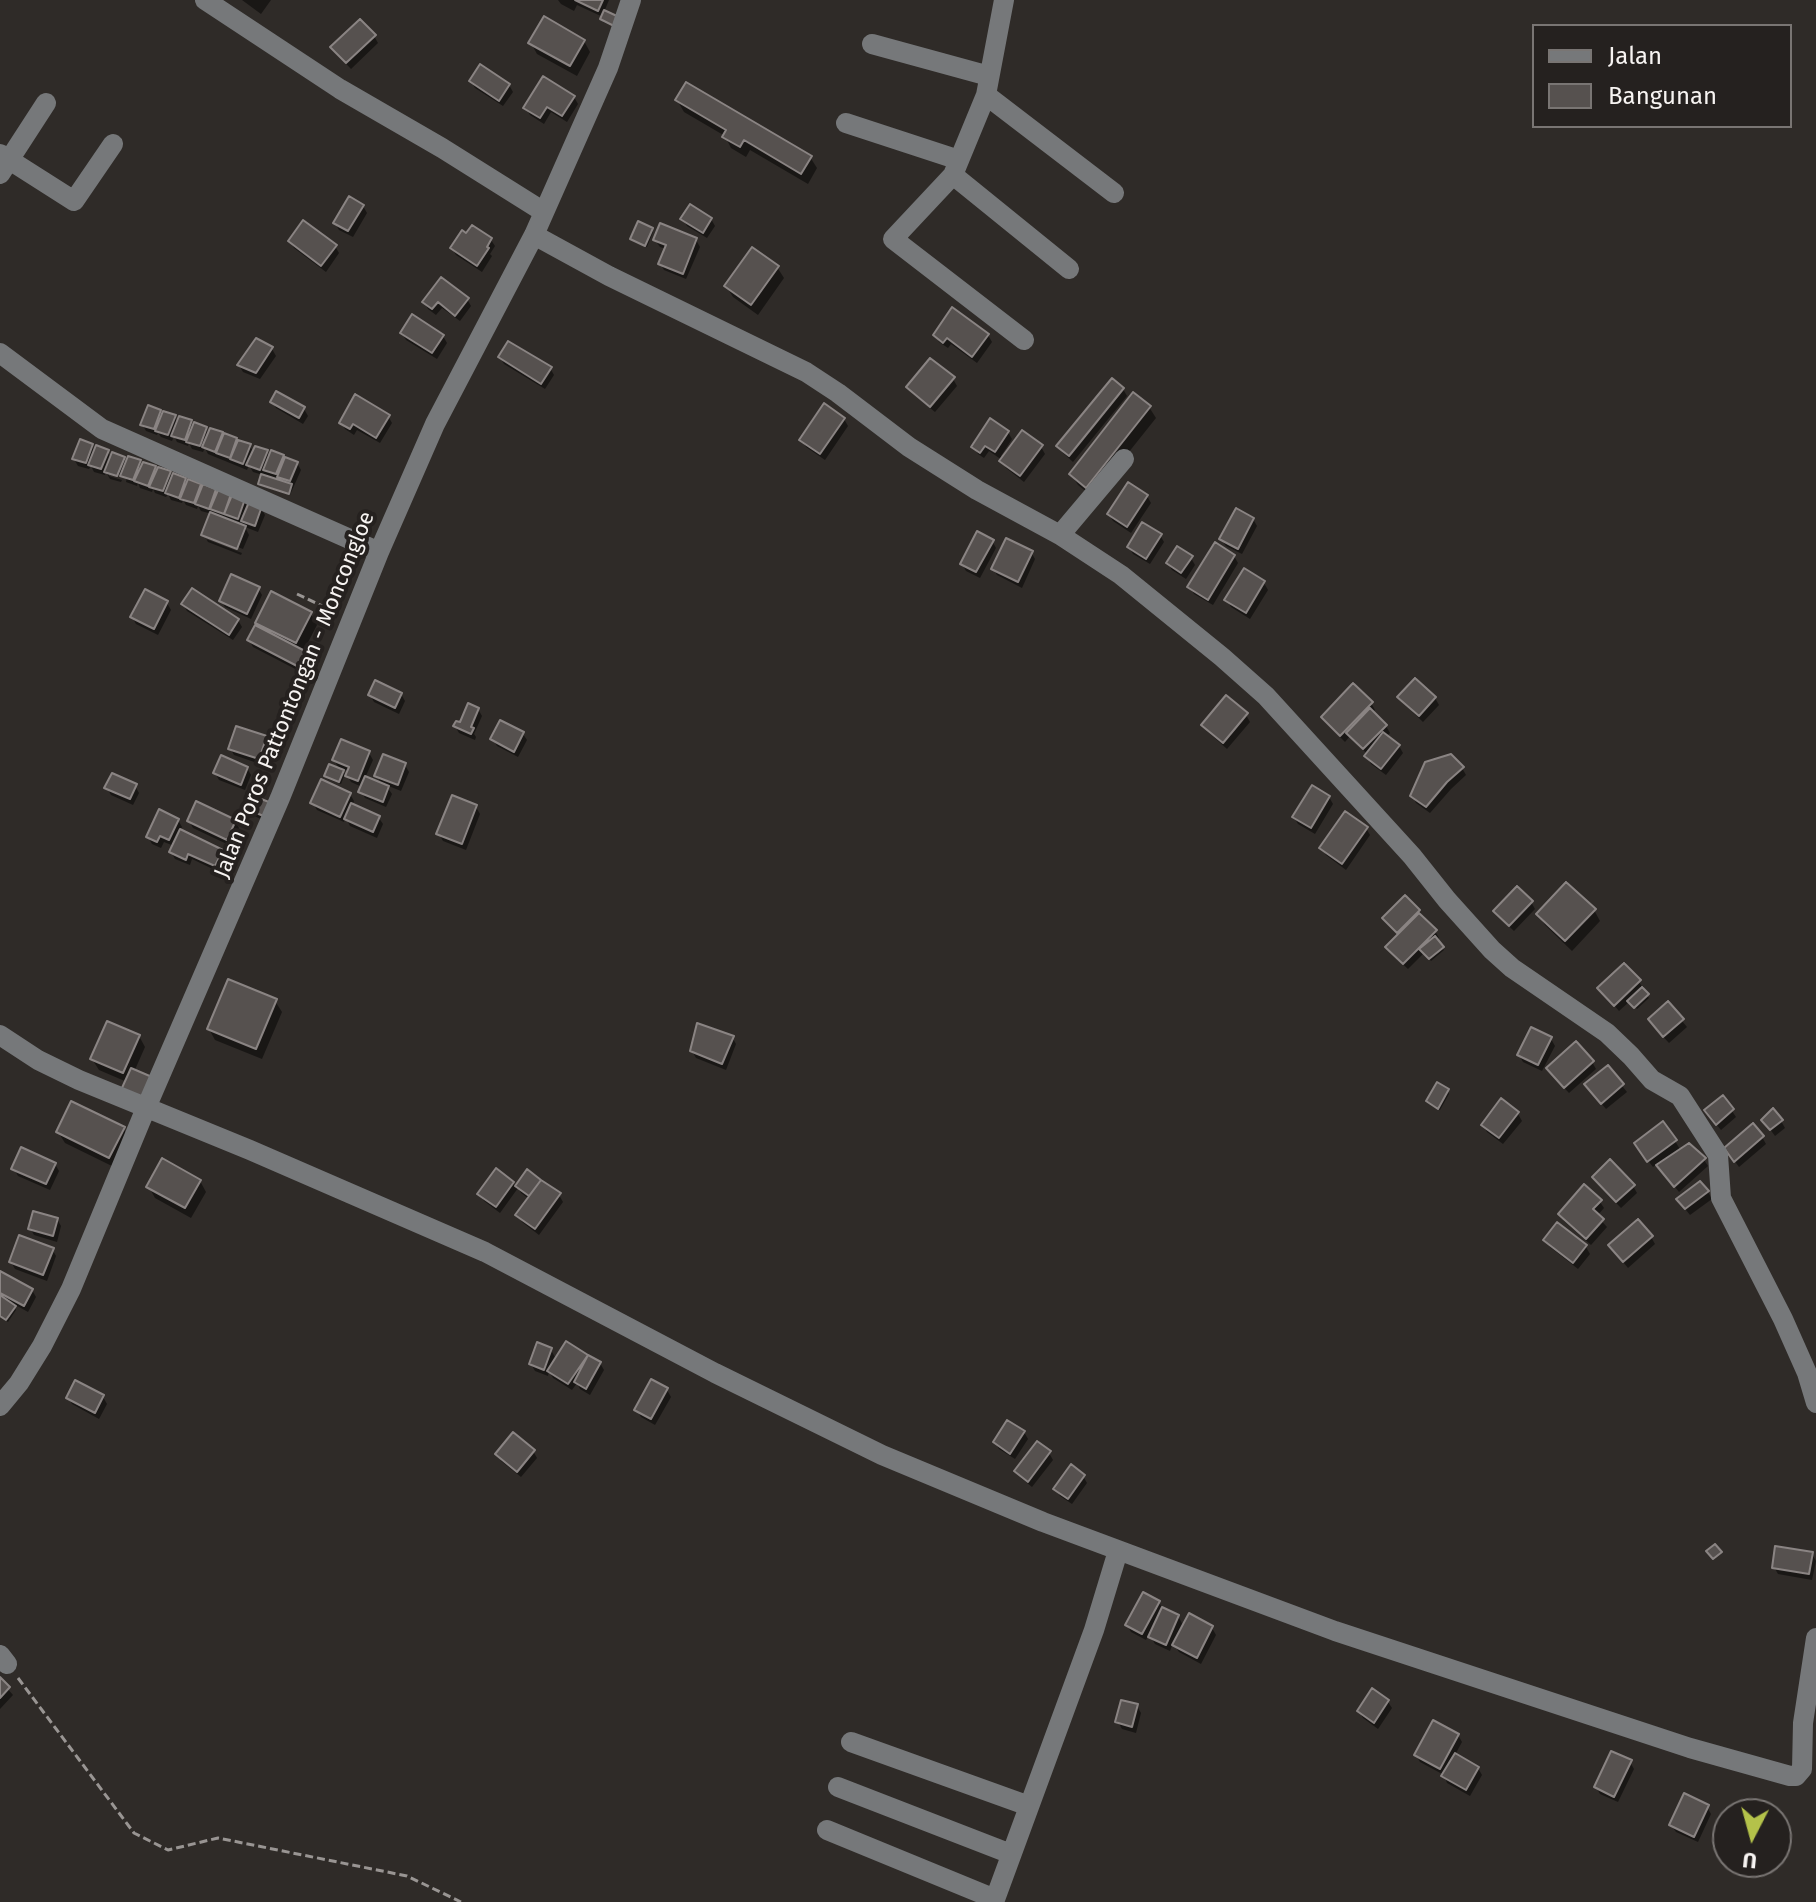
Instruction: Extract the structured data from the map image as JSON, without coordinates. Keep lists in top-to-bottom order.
{
  "streets": {
    "street": ["Jalan Poros Pattontongan - Moncongloe"]
  },
  "legend": ["Jalan", "Bangunan"],
  "north": "bottom"
}
